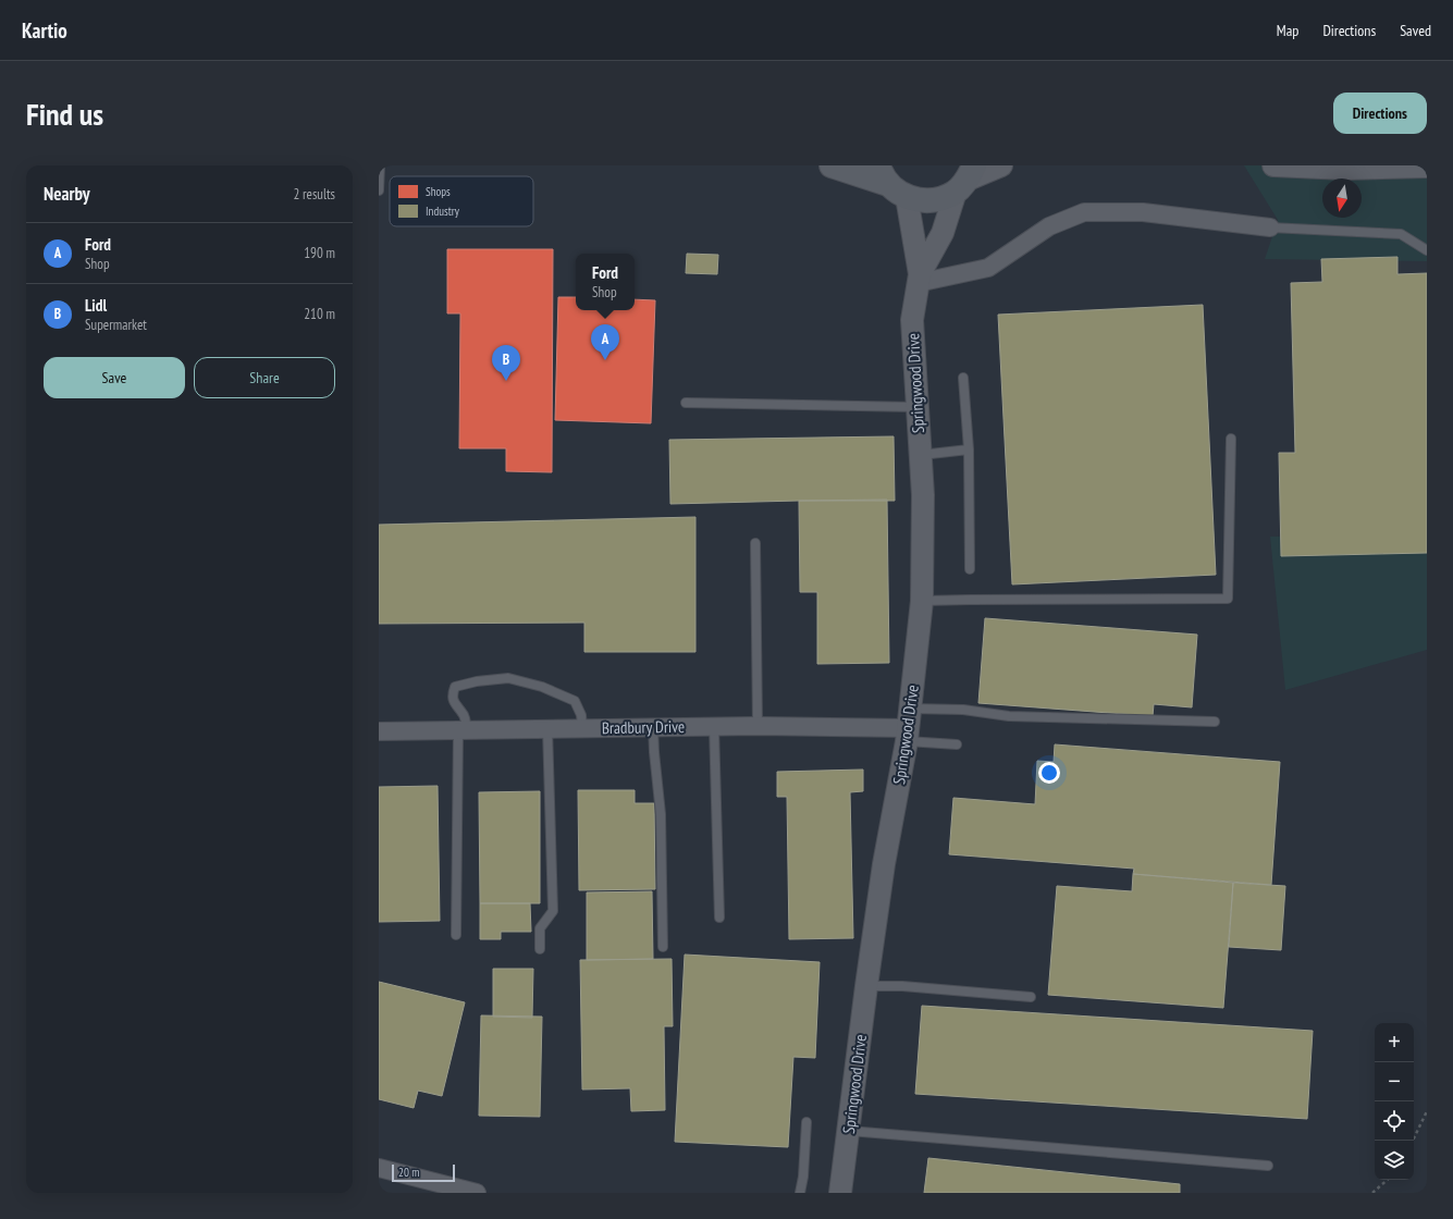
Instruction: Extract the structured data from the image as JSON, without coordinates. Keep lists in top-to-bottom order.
{
  "streets": {
    "street": ["Springwood Drive", "Bradbury Drive"]
  },
  "crossings": [
    ["Springwood Drive", "Bradbury Drive"]
  ],
  "legend": ["Shops", "Industry"],
  "scale_bar": "20 m",
  "north": "bottom",
  "page": {
    "header": "Kartio",
    "nav": ["Map", "Directions", "Saved"],
    "buttons": [
      "Directions",
      ["Save", "Share"]
    ],
    "title": "Find us",
    "heading": ["Nearby", "2 results"],
    "list": [
      {
        "mark": "A",
        "name": "Ford",
        "note": "Shop",
        "value": "190 m"
      },
      {
        "mark": "B",
        "name": "Lidl",
        "note": "Supermarket",
        "value": "210 m"
      }
    ],
    "popup": ["Ford", "Shop"],
    "pins": ["A", "B"],
    "map_buttons": ["+", "−"],
    "scale": "20 m"
  }
}
